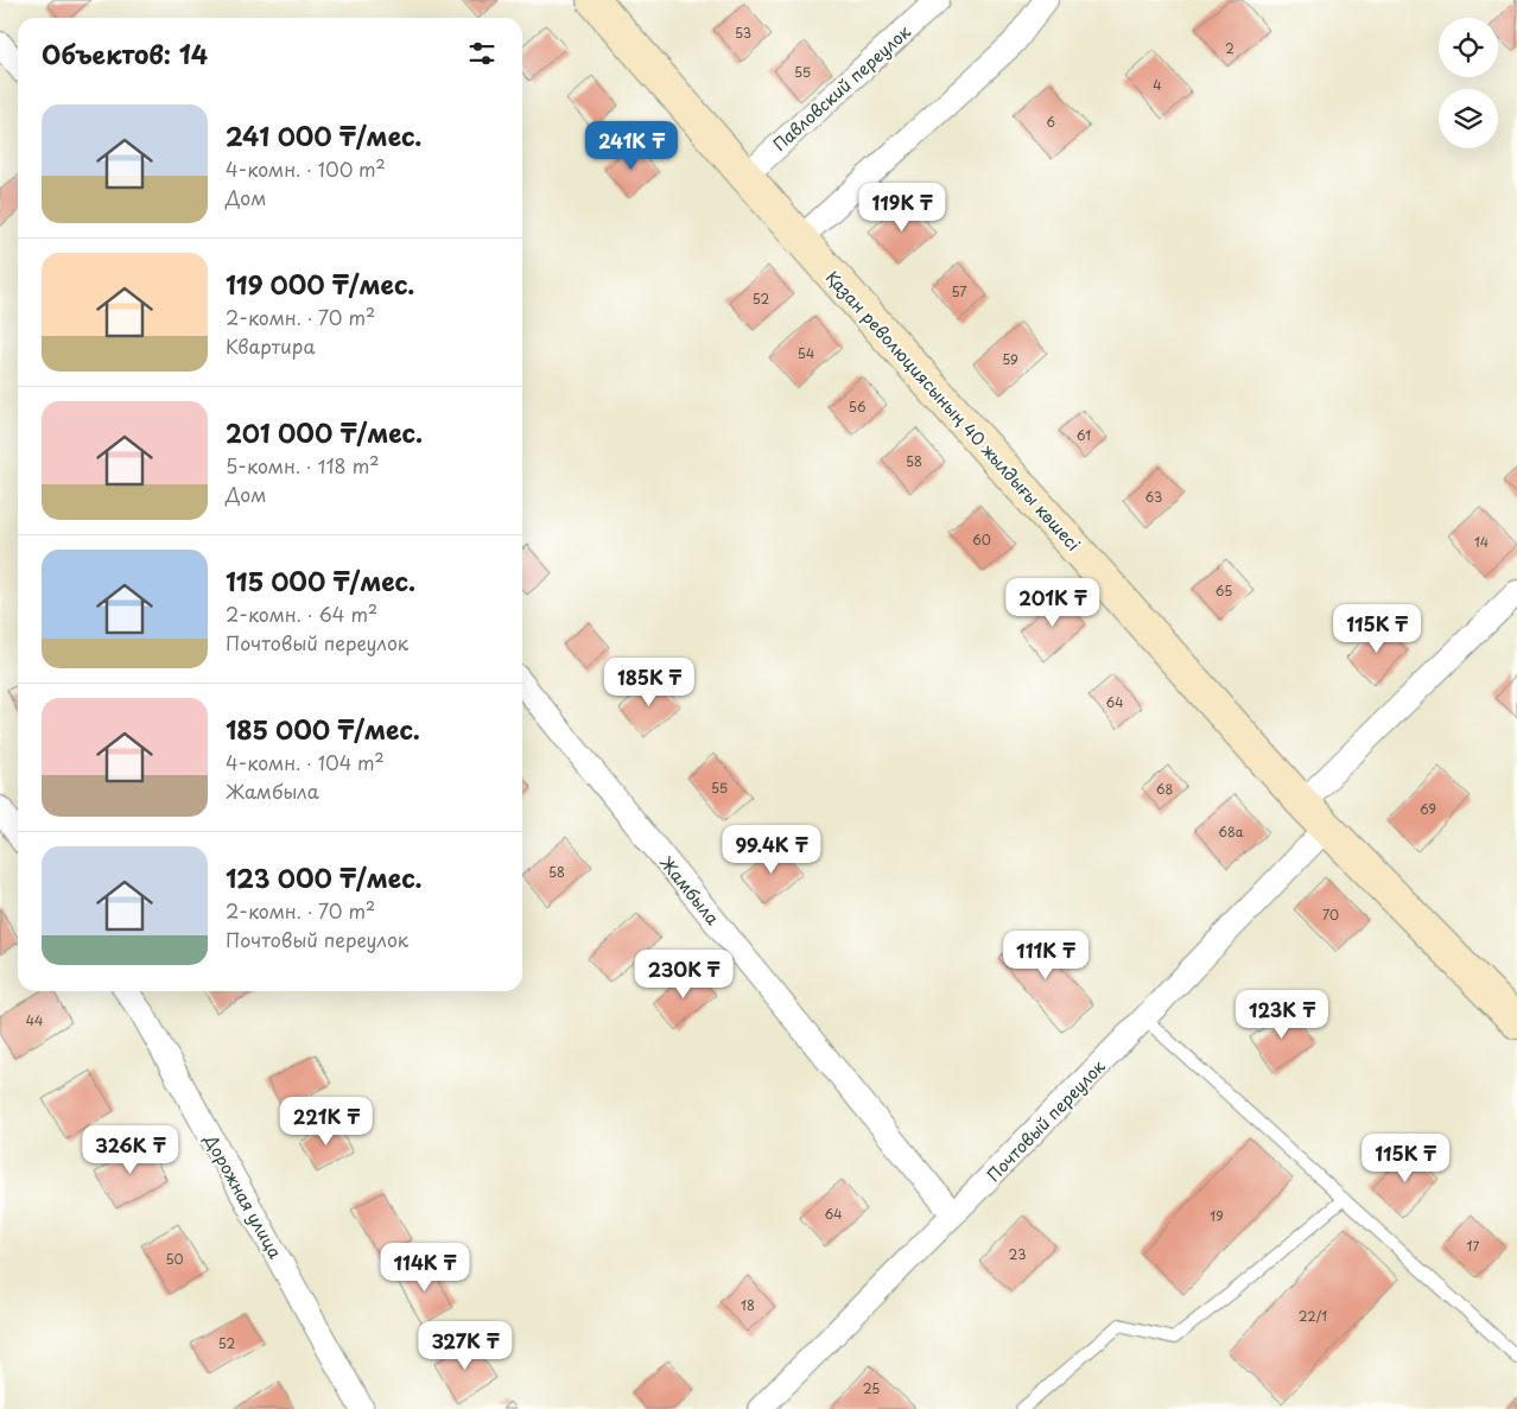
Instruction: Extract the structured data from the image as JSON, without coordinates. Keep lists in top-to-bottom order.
{
  "streets": {
    "street": [
      "Павловский переулок",
      "Қазан революциясының 40 жылдығы көшесі",
      "Жамбыла",
      "Почтовый переулок",
      "Дорожная улица"
    ]
  },
  "crossings": [
    ["Павловский переулок", "Қазан революциясының 40 жылдығы көшесі"],
    ["Қазан революциясының 40 жылдығы көшесі", "Почтовый переулок"],
    ["Жамбыла", "Почтовый переулок"]
  ],
  "house_numbers": [
    "53",
    "2",
    "55",
    "4",
    "6",
    "57",
    "52",
    "54",
    "59",
    "56",
    "61",
    "58",
    "63",
    "60",
    "14",
    "65",
    "64",
    "55",
    "68",
    "69",
    "68а",
    "58",
    "70",
    "44",
    "64",
    "19",
    "17",
    "23",
    "50",
    "18",
    "22/1",
    "52",
    "25"
  ],
  "page": {
    "heading": "Объектов: 14",
    "list": [
      {
        "name": "241 000 ₸/мес.",
        "note": "4-комн. · 100 m² · Дом"
      },
      {
        "name": "119 000 ₸/мес.",
        "note": "2-комн. · 70 m² · Квартира"
      },
      {
        "name": "201 000 ₸/мес.",
        "note": "5-комн. · 118 m² · Дом"
      },
      {
        "name": "115 000 ₸/мес.",
        "note": "2-комн. · 64 m² · Почтовый переулок"
      },
      {
        "name": "185 000 ₸/мес.",
        "note": "4-комн. · 104 m² · Жамбыла"
      },
      {
        "name": "123 000 ₸/мес.",
        "note": "2-комн. · 70 m² · Почтовый переулок"
      }
    ],
    "price": [
      "241K ₸",
      "119K ₸",
      "201K ₸",
      "115K ₸",
      "185K ₸",
      "99.4K ₸",
      "111K ₸",
      "230K ₸",
      "123K ₸",
      "221K ₸",
      "326K ₸",
      "115K ₸",
      "114K ₸",
      "327K ₸"
    ]
  }
}
